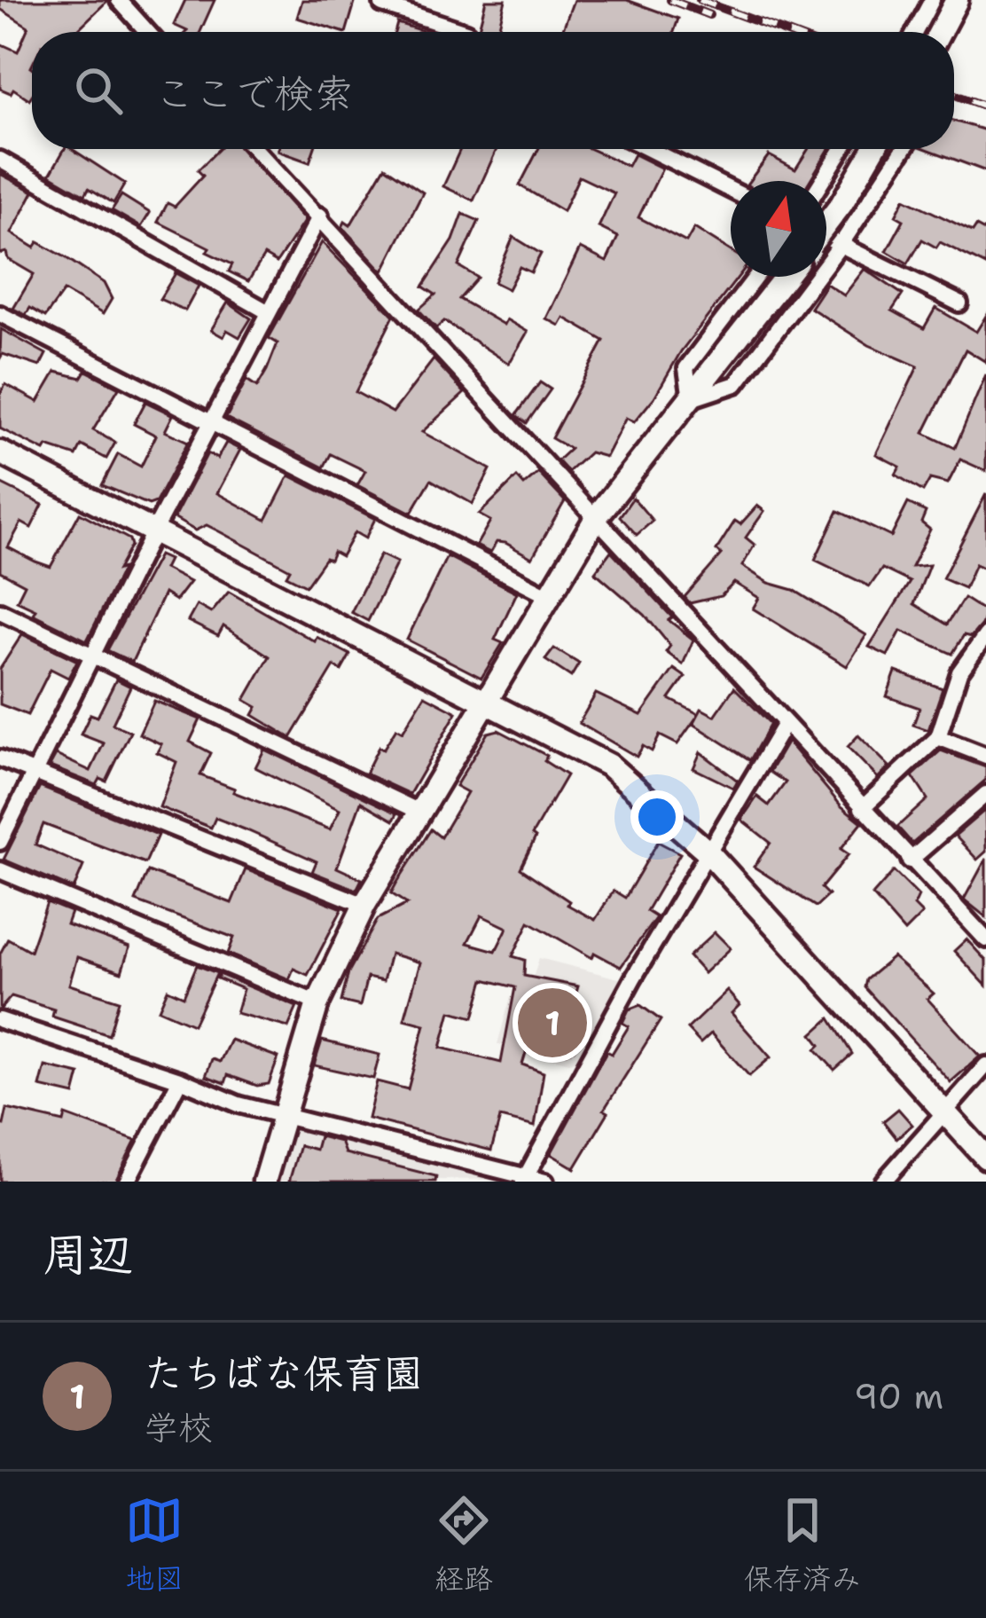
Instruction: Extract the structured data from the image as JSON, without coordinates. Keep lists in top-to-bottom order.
{
  "north": "top",
  "page": {
    "search": "ここで検索",
    "pins": "1",
    "heading": "周辺",
    "list": [
      {
        "mark": "1",
        "name": "たちばな保育園",
        "note": "学校",
        "value": "90 m"
      }
    ],
    "nav": ["地図", "経路", "保存済み"]
  }
}
